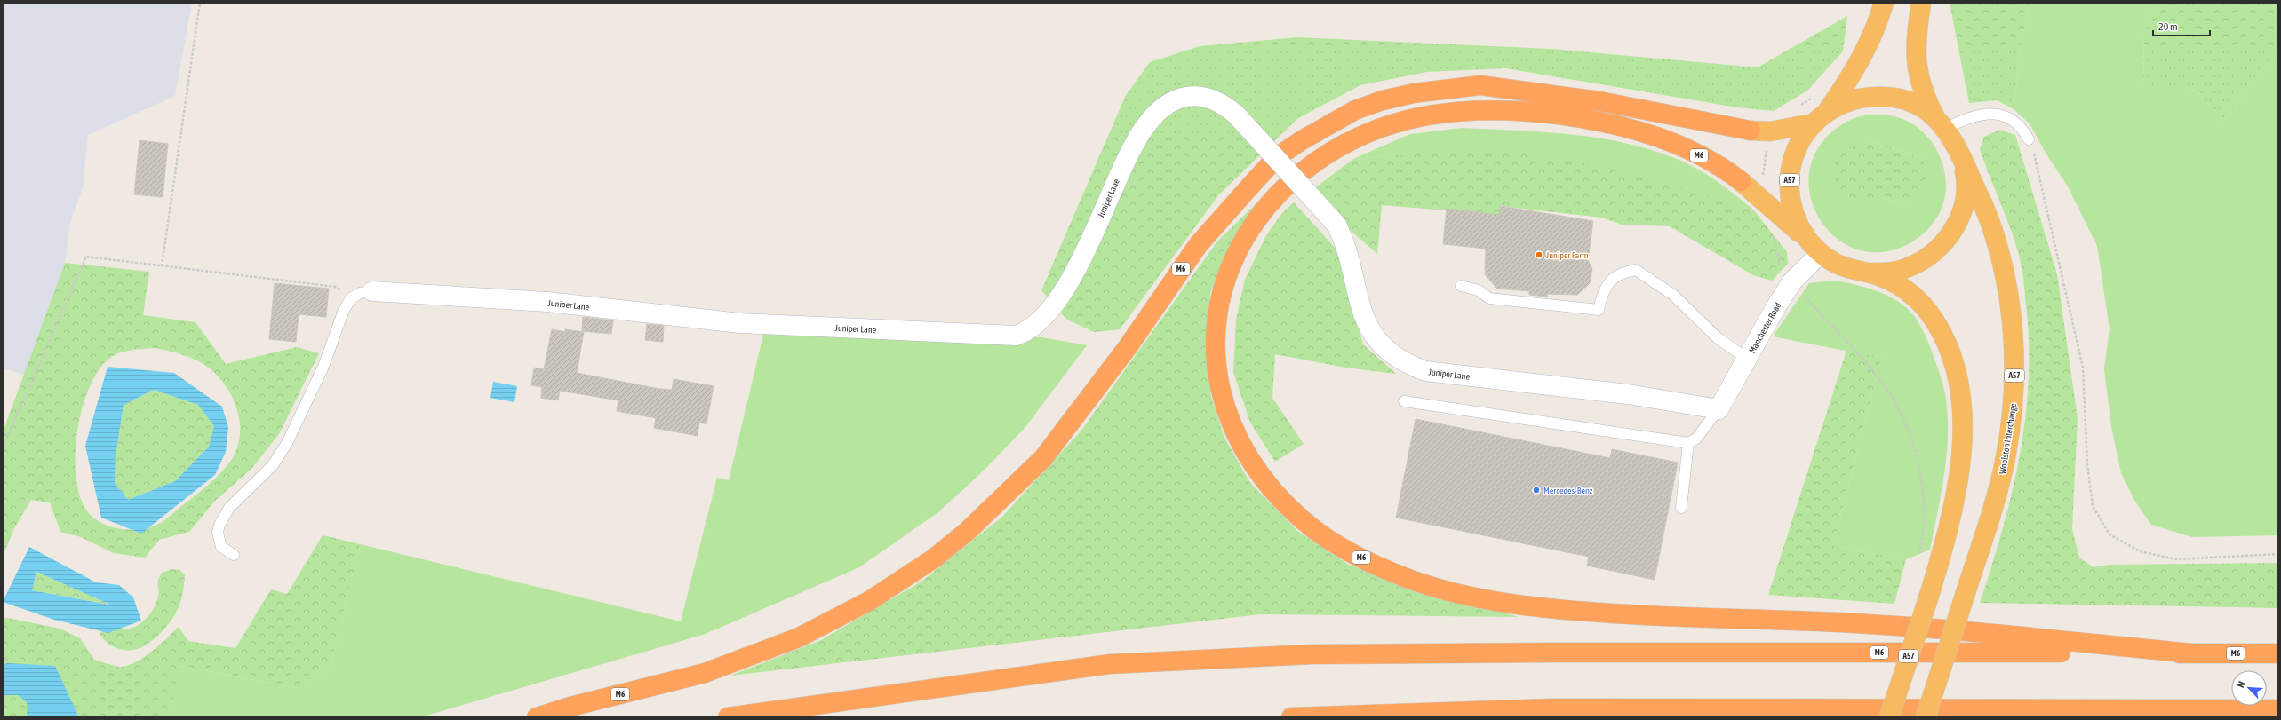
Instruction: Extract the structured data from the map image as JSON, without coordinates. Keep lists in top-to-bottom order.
{
  "streets": {
    "highway": ["M6", "A57", "Woolston Interchange"],
    "street": ["Juniper Lane", "Manchester Road"]
  },
  "crossings": [
    ["A57", "Woolston Interchange"],
    ["Juniper Lane", "Manchester Road"],
    ["Manchester Road", "Woolston Interchange"]
  ],
  "places": ["Juniper Farm", "Mercedes-Benz"],
  "scale_bar": "20 m",
  "north": "top left"
}
